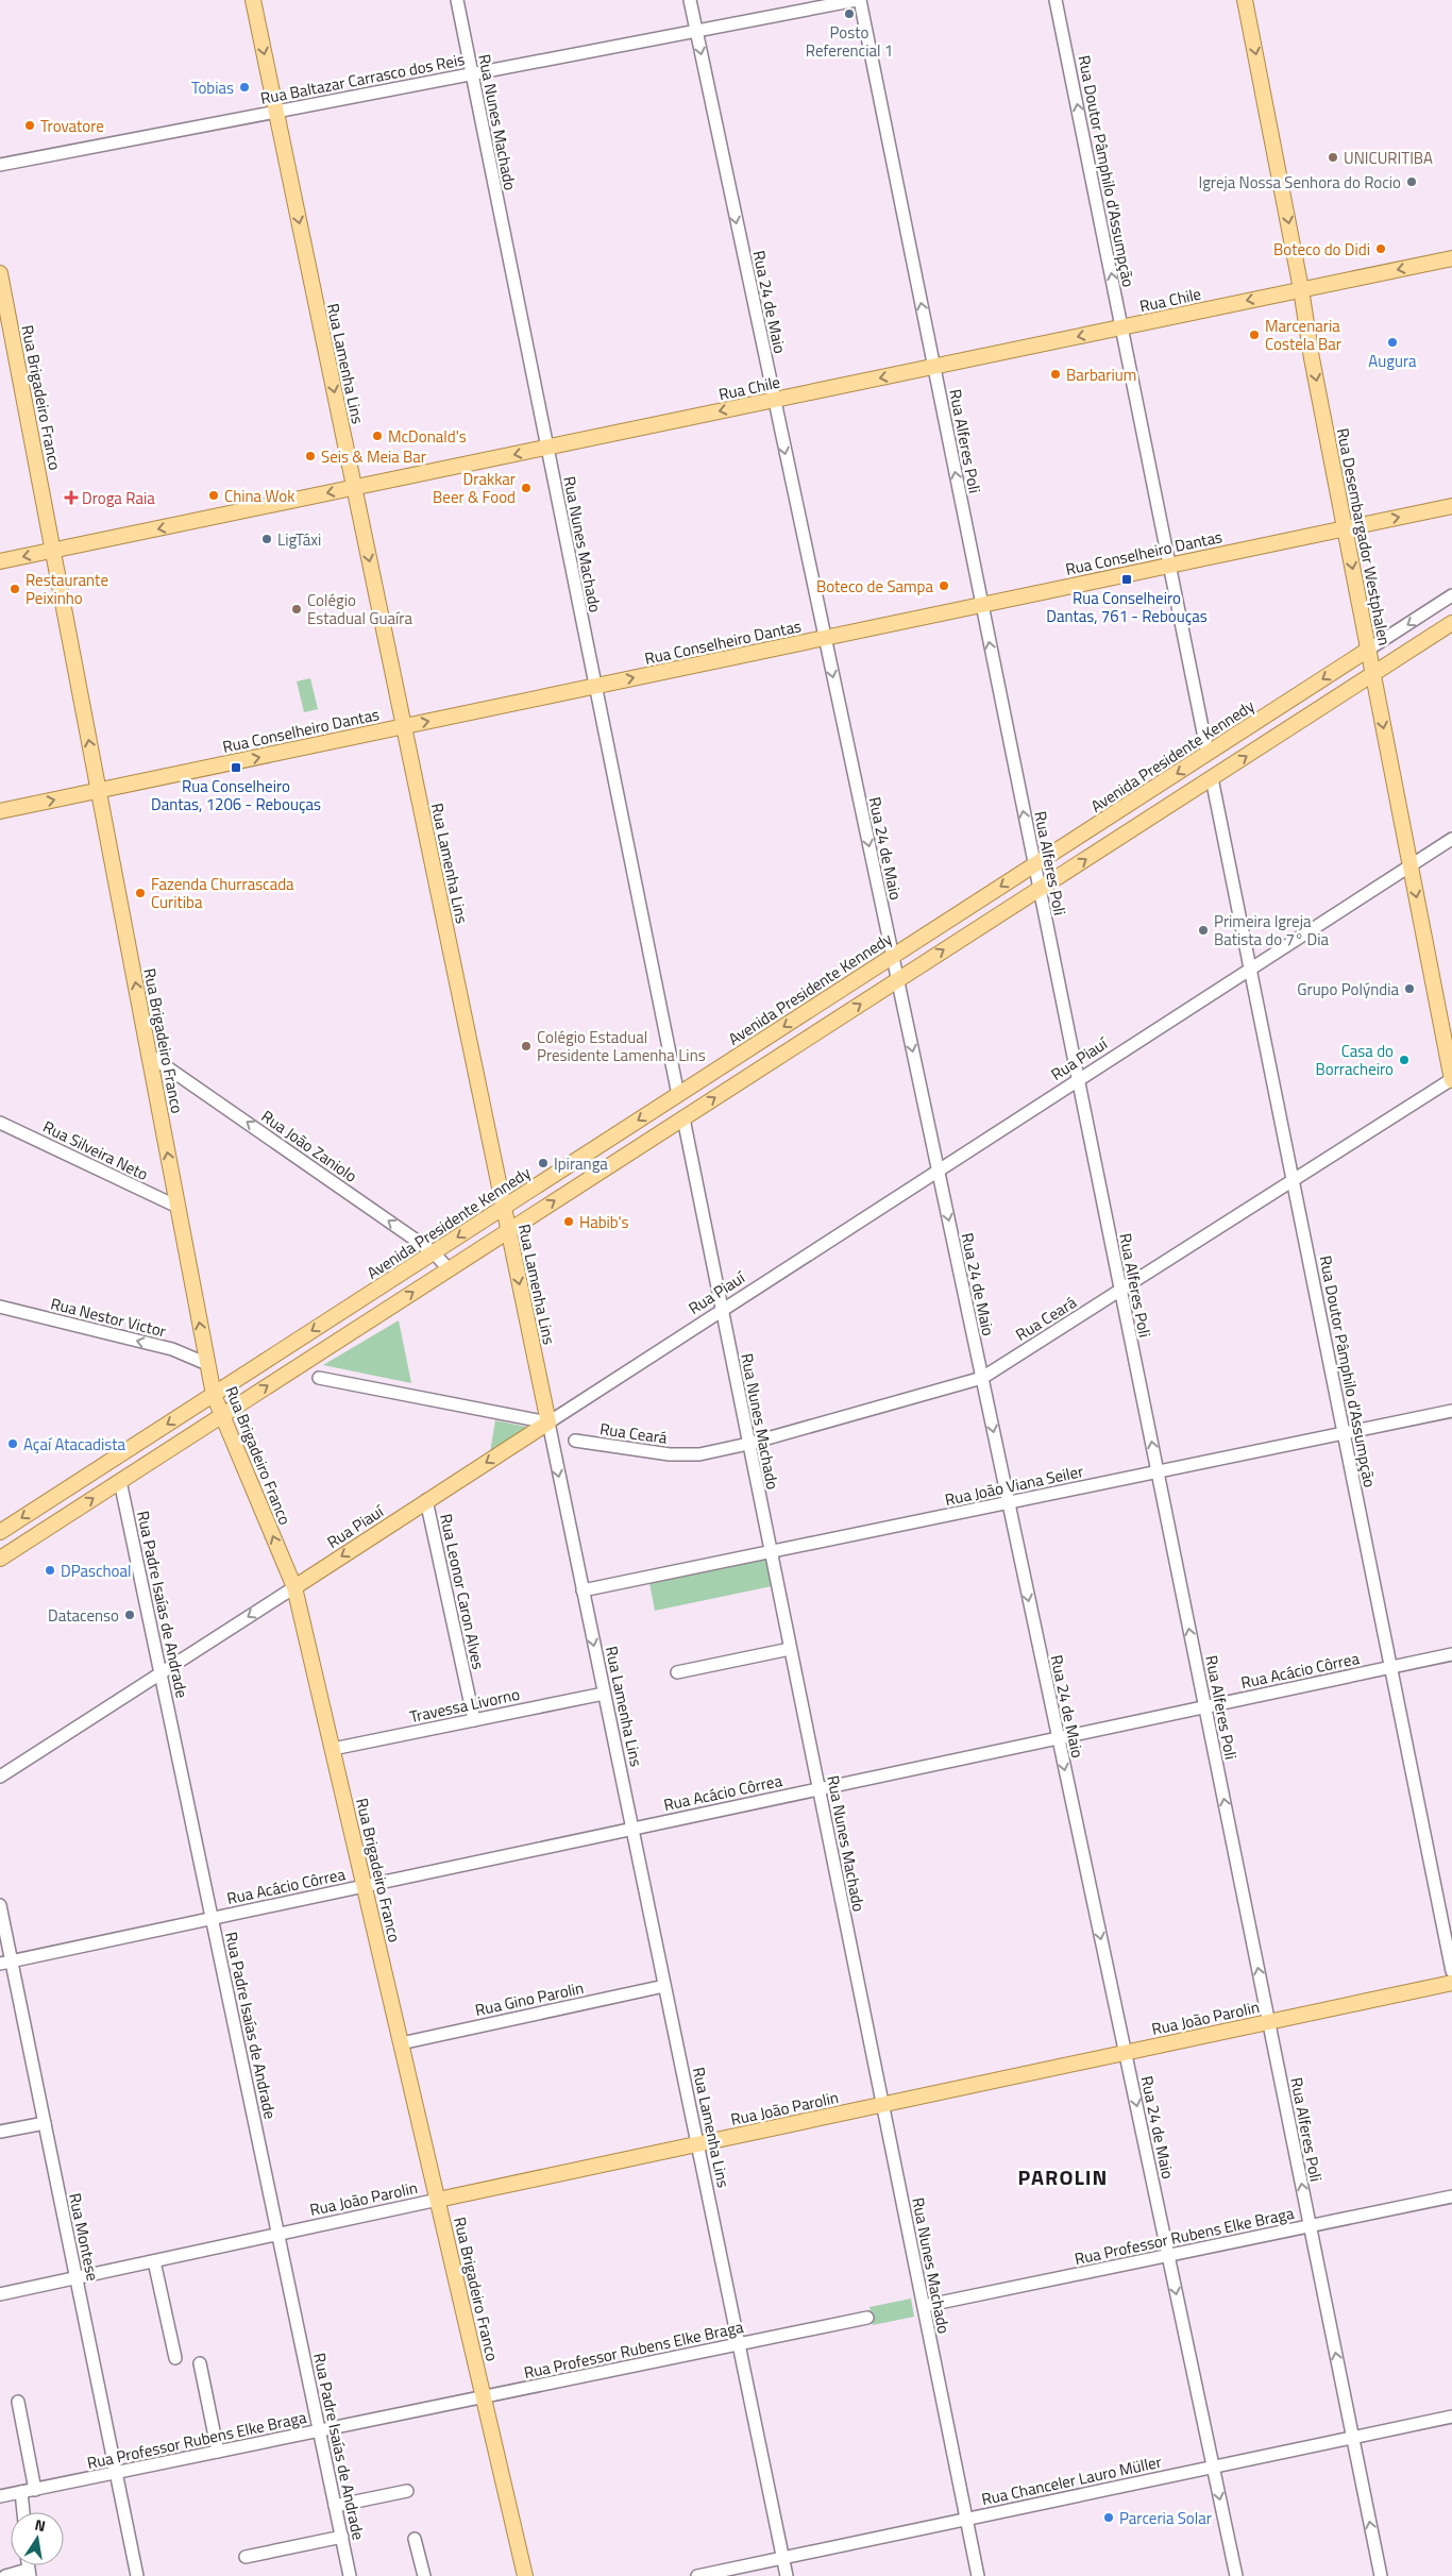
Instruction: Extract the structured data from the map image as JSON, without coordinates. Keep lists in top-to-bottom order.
{
  "streets": {
    "main road": [
      "Rua Chile",
      "Rua Lamenha Lins",
      "Rua Brigadeiro Franco",
      "Rua Desembargador Westphalen",
      "Rua Conselheiro Dantas",
      "Avenida Presidente Kennedy",
      "Rua Piauí",
      "Rua João Parolin"
    ],
    "street": [
      "Rua Baltazar Carrasco dos Reis",
      "Rua Nunes Machado",
      "Rua Doutor Pâmphilo d'Assumpção",
      "Rua 24 de Maio",
      "Rua Alferes Poli",
      "Rua João Zaniolo",
      "Rua Silveira Neto",
      "Rua Nestor Victor",
      "Rua Ceará",
      "Rua João Viana Seiler",
      "Rua Leonor Caron Alves",
      "Rua Padre Isaías de Andrade",
      "Rua Acácio Côrrea",
      "Travessa Livorno",
      "Rua Gino Parolin",
      "Rua Professor Rubens Elke Braga",
      "Rua Montese",
      "Rua Chanceler Lauro Müller"
    ]
  },
  "crossings": [
    ["Rua Baltazar Carrasco dos Reis", "Rua Nunes Machado"],
    ["Rua Baltazar Carrasco dos Reis", "Rua 24 de Maio"],
    ["Rua Baltazar Carrasco dos Reis", "Rua Lamenha Lins"],
    ["Rua Baltazar Carrasco dos Reis", "Rua Alferes Poli"],
    ["Rua Nunes Machado", "Rua Chile"],
    ["Rua Nunes Machado", "Rua Conselheiro Dantas"],
    ["Rua Nunes Machado", "Avenida Presidente Kennedy"],
    ["Rua Nunes Machado", "Rua Piauí"],
    ["Rua Nunes Machado", "Rua Ceará"],
    ["Rua Nunes Machado", "Rua João Viana Seiler"],
    ["Rua Nunes Machado", "Rua Acácio Côrrea"],
    ["Rua Nunes Machado", "Rua João Parolin"],
    ["Rua Nunes Machado", "Rua Professor Rubens Elke Braga"],
    ["Rua Nunes Machado", "Rua Chanceler Lauro Müller"],
    ["Rua Doutor Pâmphilo d'Assumpção", "Rua Chile"],
    ["Rua Doutor Pâmphilo d'Assumpção", "Rua Conselheiro Dantas"],
    ["Rua Doutor Pâmphilo d'Assumpção", "Avenida Presidente Kennedy"],
    ["Rua Doutor Pâmphilo d'Assumpção", "Rua Piauí"],
    ["Rua Doutor Pâmphilo d'Assumpção", "Rua João Viana Seiler"],
    ["Rua Doutor Pâmphilo d'Assumpção", "Rua Acácio Côrrea"],
    ["Rua Chile", "Rua 24 de Maio"],
    ["Rua Chile", "Rua Lamenha Lins"],
    ["Rua Chile", "Rua Brigadeiro Franco"],
    ["Rua Chile", "Rua Alferes Poli"],
    ["Rua Chile", "Rua Desembargador Westphalen"],
    ["Rua 24 de Maio", "Rua Conselheiro Dantas"],
    ["Rua 24 de Maio", "Avenida Presidente Kennedy"],
    ["Rua 24 de Maio", "Rua Piauí"],
    ["Rua 24 de Maio", "Rua Ceará"],
    ["Rua 24 de Maio", "Rua João Viana Seiler"],
    ["Rua 24 de Maio", "Rua Acácio Côrrea"],
    ["Rua 24 de Maio", "Rua João Parolin"],
    ["Rua 24 de Maio", "Rua Professor Rubens Elke Braga"],
    ["Rua 24 de Maio", "Rua Chanceler Lauro Müller"],
    ["Rua Lamenha Lins", "Rua Conselheiro Dantas"],
    ["Rua Lamenha Lins", "Avenida Presidente Kennedy"],
    ["Rua Lamenha Lins", "Rua Piauí"],
    ["Rua Lamenha Lins", "Rua João Viana Seiler"],
    ["Rua Lamenha Lins", "Rua Acácio Côrrea"],
    ["Rua Lamenha Lins", "Travessa Livorno"],
    ["Rua Lamenha Lins", "Rua Gino Parolin"],
    ["Rua Lamenha Lins", "Rua João Parolin"],
    ["Rua Lamenha Lins", "Rua Professor Rubens Elke Braga"],
    ["Rua Lamenha Lins", "Rua Chanceler Lauro Müller"],
    ["Rua Brigadeiro Franco", "Rua Conselheiro Dantas"],
    ["Rua Brigadeiro Franco", "Avenida Presidente Kennedy"],
    ["Rua Brigadeiro Franco", "Rua Piauí"],
    ["Rua Brigadeiro Franco", "Rua João Zaniolo"],
    ["Rua Brigadeiro Franco", "Rua Silveira Neto"],
    ["Rua Brigadeiro Franco", "Rua Nestor Victor"],
    ["Rua Brigadeiro Franco", "Rua Acácio Côrrea"],
    ["Rua Brigadeiro Franco", "Travessa Livorno"],
    ["Rua Brigadeiro Franco", "Rua Gino Parolin"],
    ["Rua Brigadeiro Franco", "Rua João Parolin"],
    ["Rua Brigadeiro Franco", "Rua Professor Rubens Elke Braga"],
    ["Rua Alferes Poli", "Rua Conselheiro Dantas"],
    ["Rua Alferes Poli", "Avenida Presidente Kennedy"],
    ["Rua Alferes Poli", "Rua Piauí"],
    ["Rua Alferes Poli", "Rua Ceará"],
    ["Rua Alferes Poli", "Rua João Viana Seiler"],
    ["Rua Alferes Poli", "Rua Acácio Côrrea"],
    ["Rua Alferes Poli", "Rua João Parolin"],
    ["Rua Alferes Poli", "Rua Professor Rubens Elke Braga"],
    ["Rua Alferes Poli", "Rua Chanceler Lauro Müller"],
    ["Rua Desembargador Westphalen", "Rua Conselheiro Dantas"],
    ["Rua Desembargador Westphalen", "Avenida Presidente Kennedy"],
    ["Rua Desembargador Westphalen", "Rua Piauí"],
    ["Rua Desembargador Westphalen", "Rua Ceará"],
    ["Avenida Presidente Kennedy", "Rua João Zaniolo"],
    ["Rua Piauí", "Rua Leonor Caron Alves"],
    ["Rua Piauí", "Rua Padre Isaías de Andrade"],
    ["Rua Leonor Caron Alves", "Travessa Livorno"],
    ["Rua Padre Isaías de Andrade", "Rua Acácio Côrrea"],
    ["Rua Padre Isaías de Andrade", "Rua João Parolin"],
    ["Rua Padre Isaías de Andrade", "Rua Professor Rubens Elke Braga"],
    ["Rua Acácio Côrrea", "Rua Montese"],
    ["Rua João Parolin", "Rua Montese"],
    ["Rua Professor Rubens Elke Braga", "Rua Montese"]
  ],
  "one_way": [
    "Rua Chile",
    "Rua 24 de Maio",
    "Rua Lamenha Lins",
    "Rua Brigadeiro Franco",
    "Rua Alferes Poli",
    "Rua Desembargador Westphalen",
    "Rua Conselheiro Dantas",
    "Avenida Presidente Kennedy",
    "Rua João Zaniolo",
    "Rua Nestor Victor"
  ],
  "districts": ["PAROLIN"],
  "places": {
    "other": [
      "Posto Referencial 1",
      "Tobias",
      "Trovatore",
      "UNICURITIBA",
      "Igreja Nossa Senhora do Rocio",
      "Boteco do Didi",
      "Marcenaria Costela Bar",
      "Augura",
      "Barbarium",
      "McDonald's",
      "Seis & Meia Bar",
      "Drakkar Beer & Food",
      "China Wok",
      "LigTáxi",
      "Boteco de Sampa",
      "Restaurante Peixinho",
      "Colégio Estadual Guaíra",
      "Fazenda Churrascada Curitiba",
      "Primeira Igreja Batista do 7° Dia",
      "Grupo Polýndia",
      "Colégio Estadual Presidente Lamenha Lins",
      "Casa do Borracheiro",
      "Ipiranga",
      "Habib's",
      "Açaí Atacadista",
      "DPaschoal",
      "Datacenso",
      "Parceria Solar"
    ],
    "health": ["Droga Raia"],
    "transit": ["Rua Conselheiro Dantas, 761 - Rebouças", "Rua Conselheiro Dantas, 1206 - Rebouças"]
  },
  "north": "top"
}
